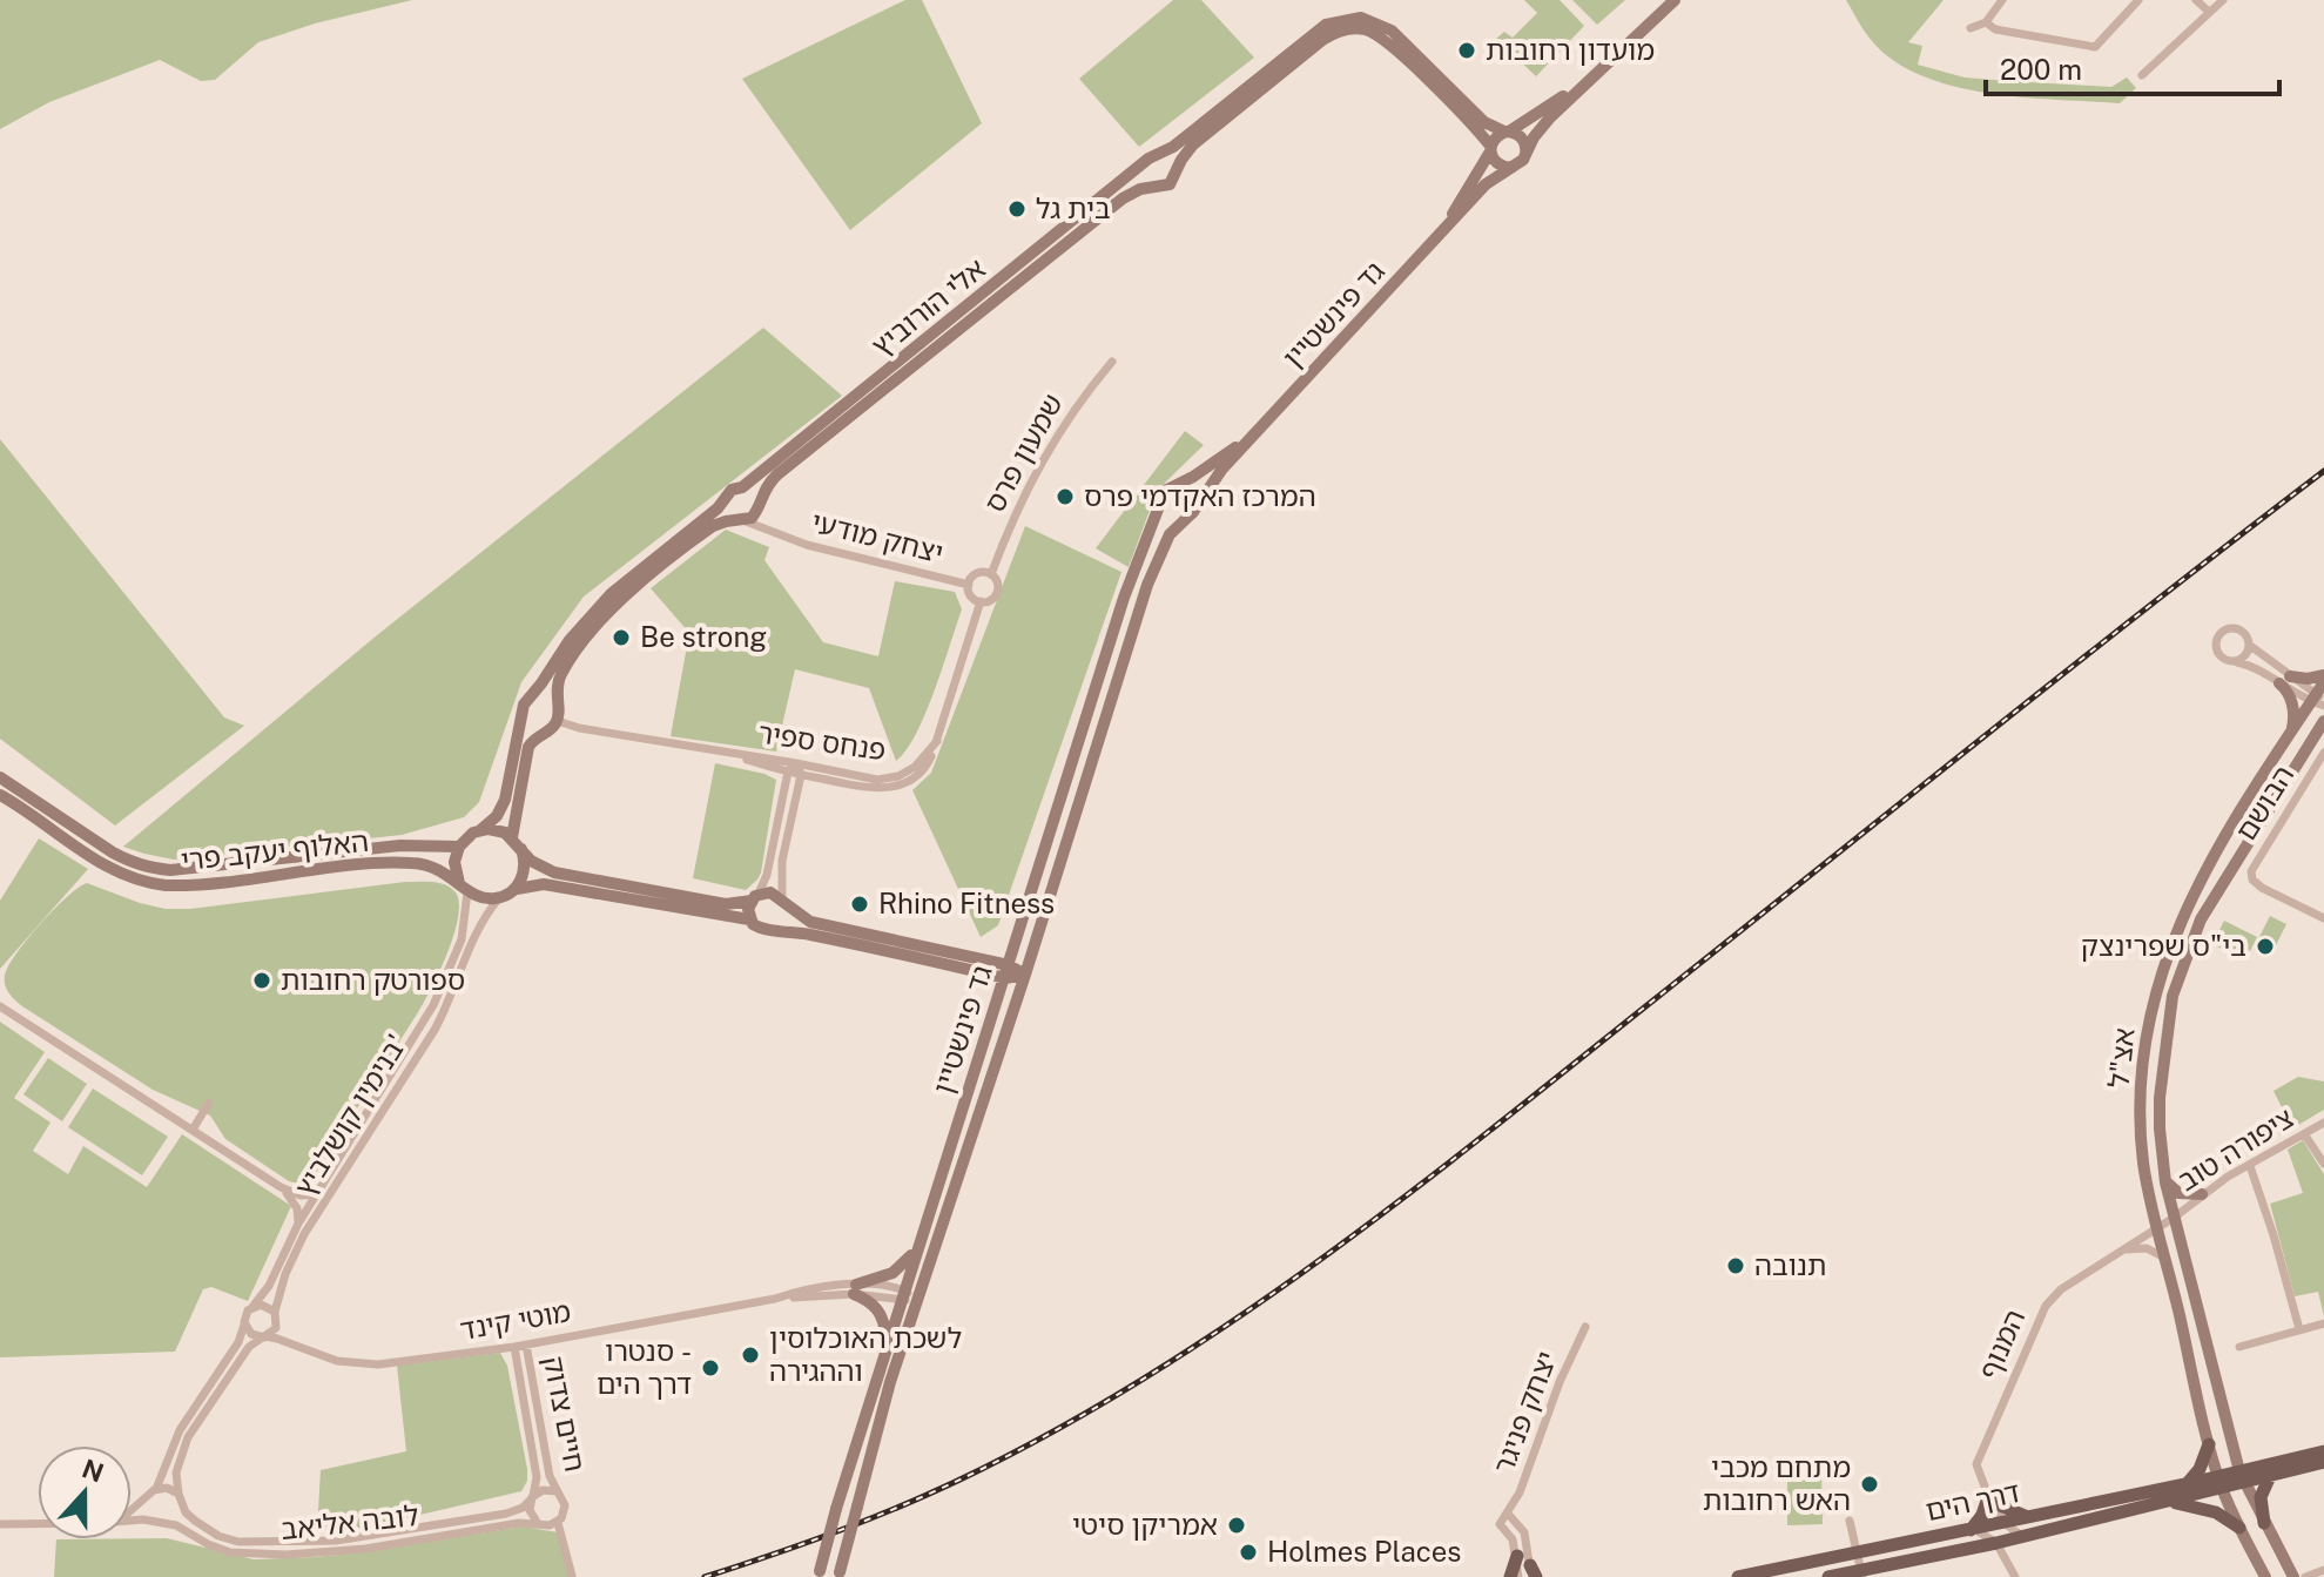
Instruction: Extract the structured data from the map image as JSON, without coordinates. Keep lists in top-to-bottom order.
{
  "streets": {
    "main road": ["דרך הים"],
    "street": [
      "אלי הורוביץ",
      "גד פינשטיין",
      "שמעון פרס",
      "יצחק מודעי",
      "פנחס ספיר",
      "הבושם",
      "האלוף יעקב פרי",
      "אצ\"ל",
      "בנימין קושלביץ'",
      "ציפורה טוב",
      "מוטי קינד",
      "המנוף",
      "יצחק פניגר",
      "חיים צדוק",
      "לובה אליאב"
    ]
  },
  "crossings": [
    ["אלי הורוביץ", "יצחק מודעי"],
    ["גד פינשטיין", "מוטי קינד"],
    ["שמעון פרס", "יצחק מודעי"],
    ["האלוף יעקב פרי", "בנימין קושלביץ'"],
    ["אצ\"ל", "ציפורה טוב"],
    ["אצ\"ל", "המנוף"],
    ["אצ\"ל", "דרך הים"],
    ["בנימין קושלביץ'", "מוטי קינד"],
    ["ציפורה טוב", "המנוף"],
    ["מוטי קינד", "חיים צדוק"],
    ["המנוף", "דרך הים"],
    ["חיים צדוק", "לובה אליאב"]
  ],
  "places": [
    "מועדון רחובות",
    "בית גל",
    "המרכז האקדמי פרס",
    "Be strong",
    "Rhino Fitness",
    "בי\"ס שפרינצק",
    "ספורטק רחובות",
    "תנובה",
    "לשכת האוכלוסין וההגירה",
    "סנטרו - דרך הים",
    "מתחם מכבי האש רחובות",
    "אמריקן סיטי",
    "Holmes Places"
  ],
  "scale_bar": "200 m",
  "north": "top"
}
